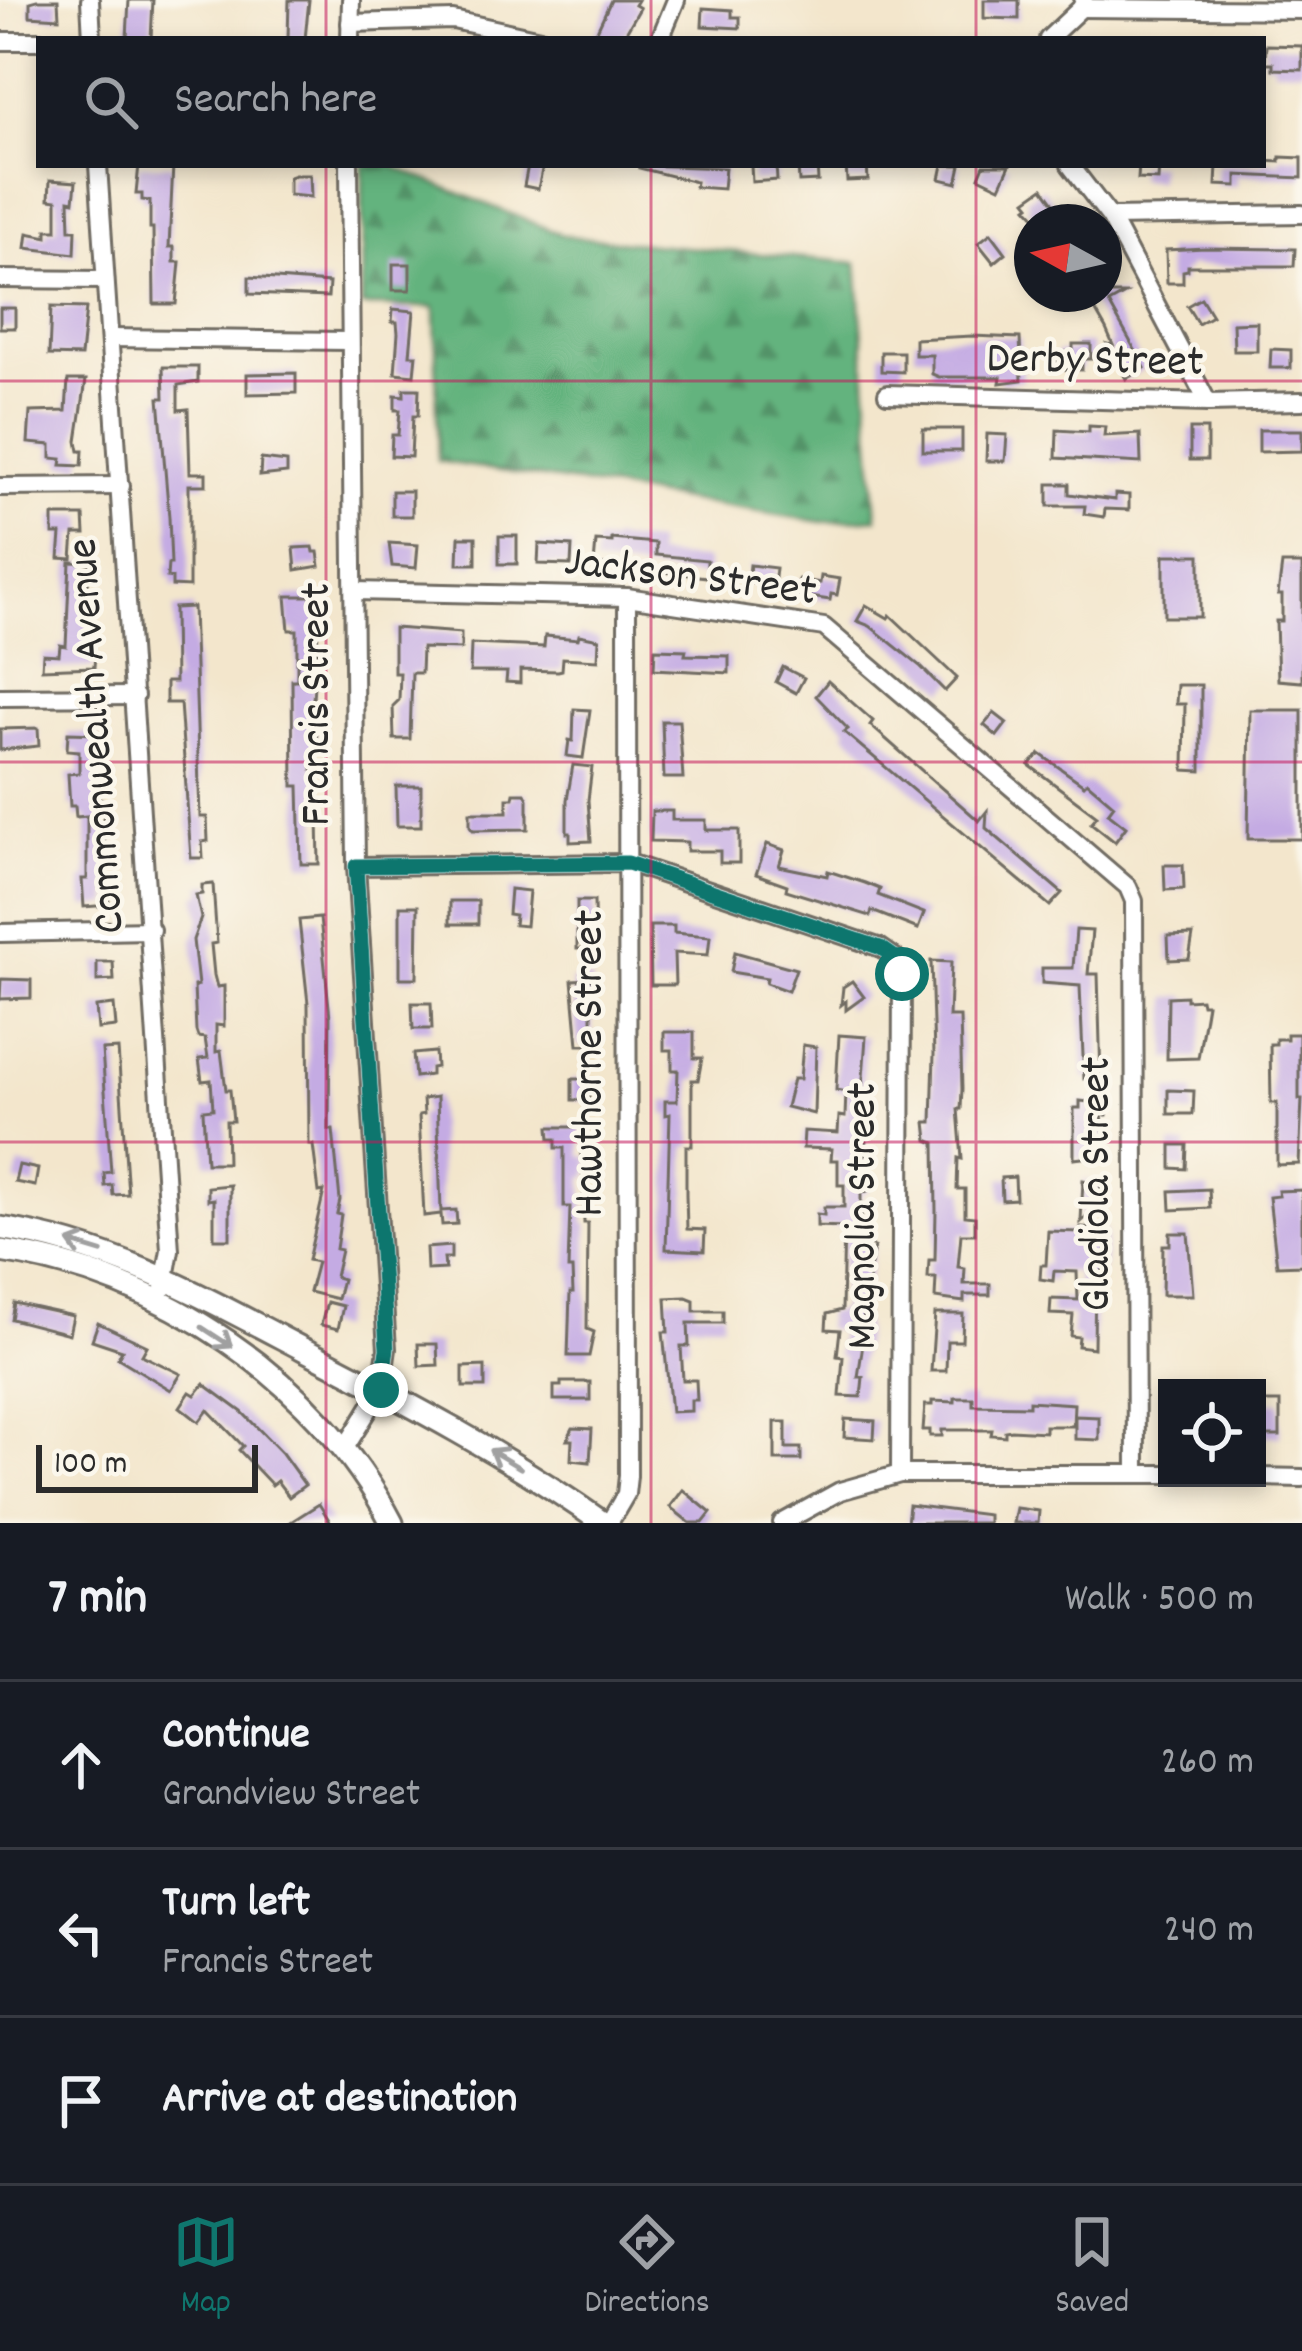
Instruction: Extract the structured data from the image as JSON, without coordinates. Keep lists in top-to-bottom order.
{
  "streets": {
    "street": [
      "Derby Street",
      "Jackson Street",
      "Francis Street",
      "Commonwealth Avenue",
      "Hawthorne Street",
      "Gladiola Street",
      "Magnolia Street"
    ]
  },
  "crossings": [
    ["Jackson Street", "Francis Street"],
    ["Jackson Street", "Hawthorne Street"],
    ["Jackson Street", "Gladiola Street"],
    ["Hawthorne Street", "Magnolia Street"]
  ],
  "scale_bar": "100 m",
  "north": "left",
  "page": {
    "search": "Search here",
    "scale": "100 m",
    "heading": ["7 min", "Walk · 500 m"],
    "list": [
      ["Continue", "Grandview Street", "260 m"],
      ["Turn left", "Francis Street", "240 m"],
      "Arrive at destination"
    ],
    "nav": ["Map", "Directions", "Saved"]
  }
}
